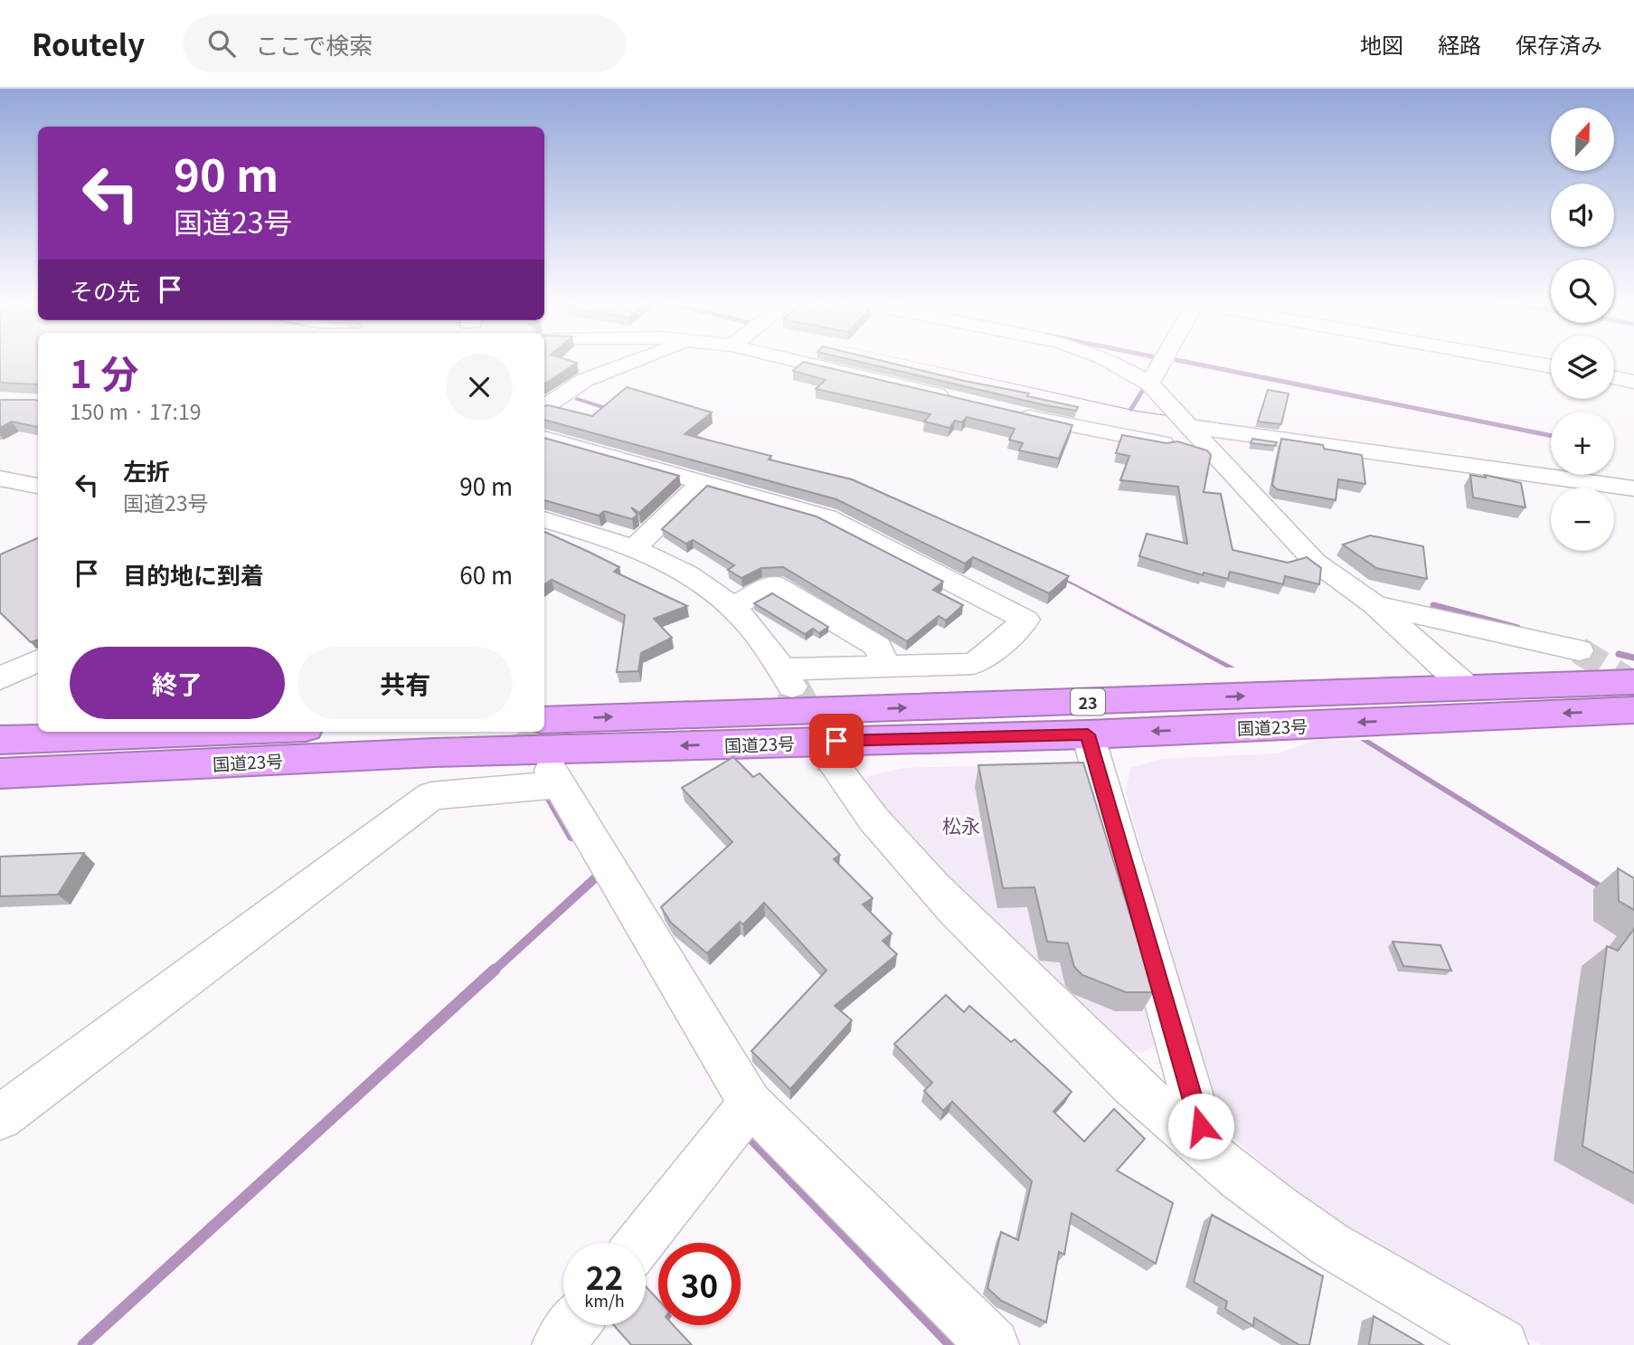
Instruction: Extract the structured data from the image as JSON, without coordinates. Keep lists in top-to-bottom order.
{
  "streets": {
    "highway": ["23", "国道23号"]
  },
  "districts": ["松永"],
  "north": "top",
  "page": {
    "header": "Routely",
    "search": "ここで検索",
    "nav": ["地図", "経路", "保存済み"],
    "map_buttons": ["+", "−"],
    "turn": ["90 m", "国道23号"],
    "then": "その先",
    "heading": ["1 分", "150 m · 17:19"],
    "list": [
      {
        "name": "左折",
        "note": "国道23号",
        "value": "90 m"
      },
      {
        "name": "目的地に到着",
        "value": "60 m"
      }
    ],
    "buttons": ["終了", "共有"],
    "speed": "22 km/h",
    "limit": "30"
  }
}
